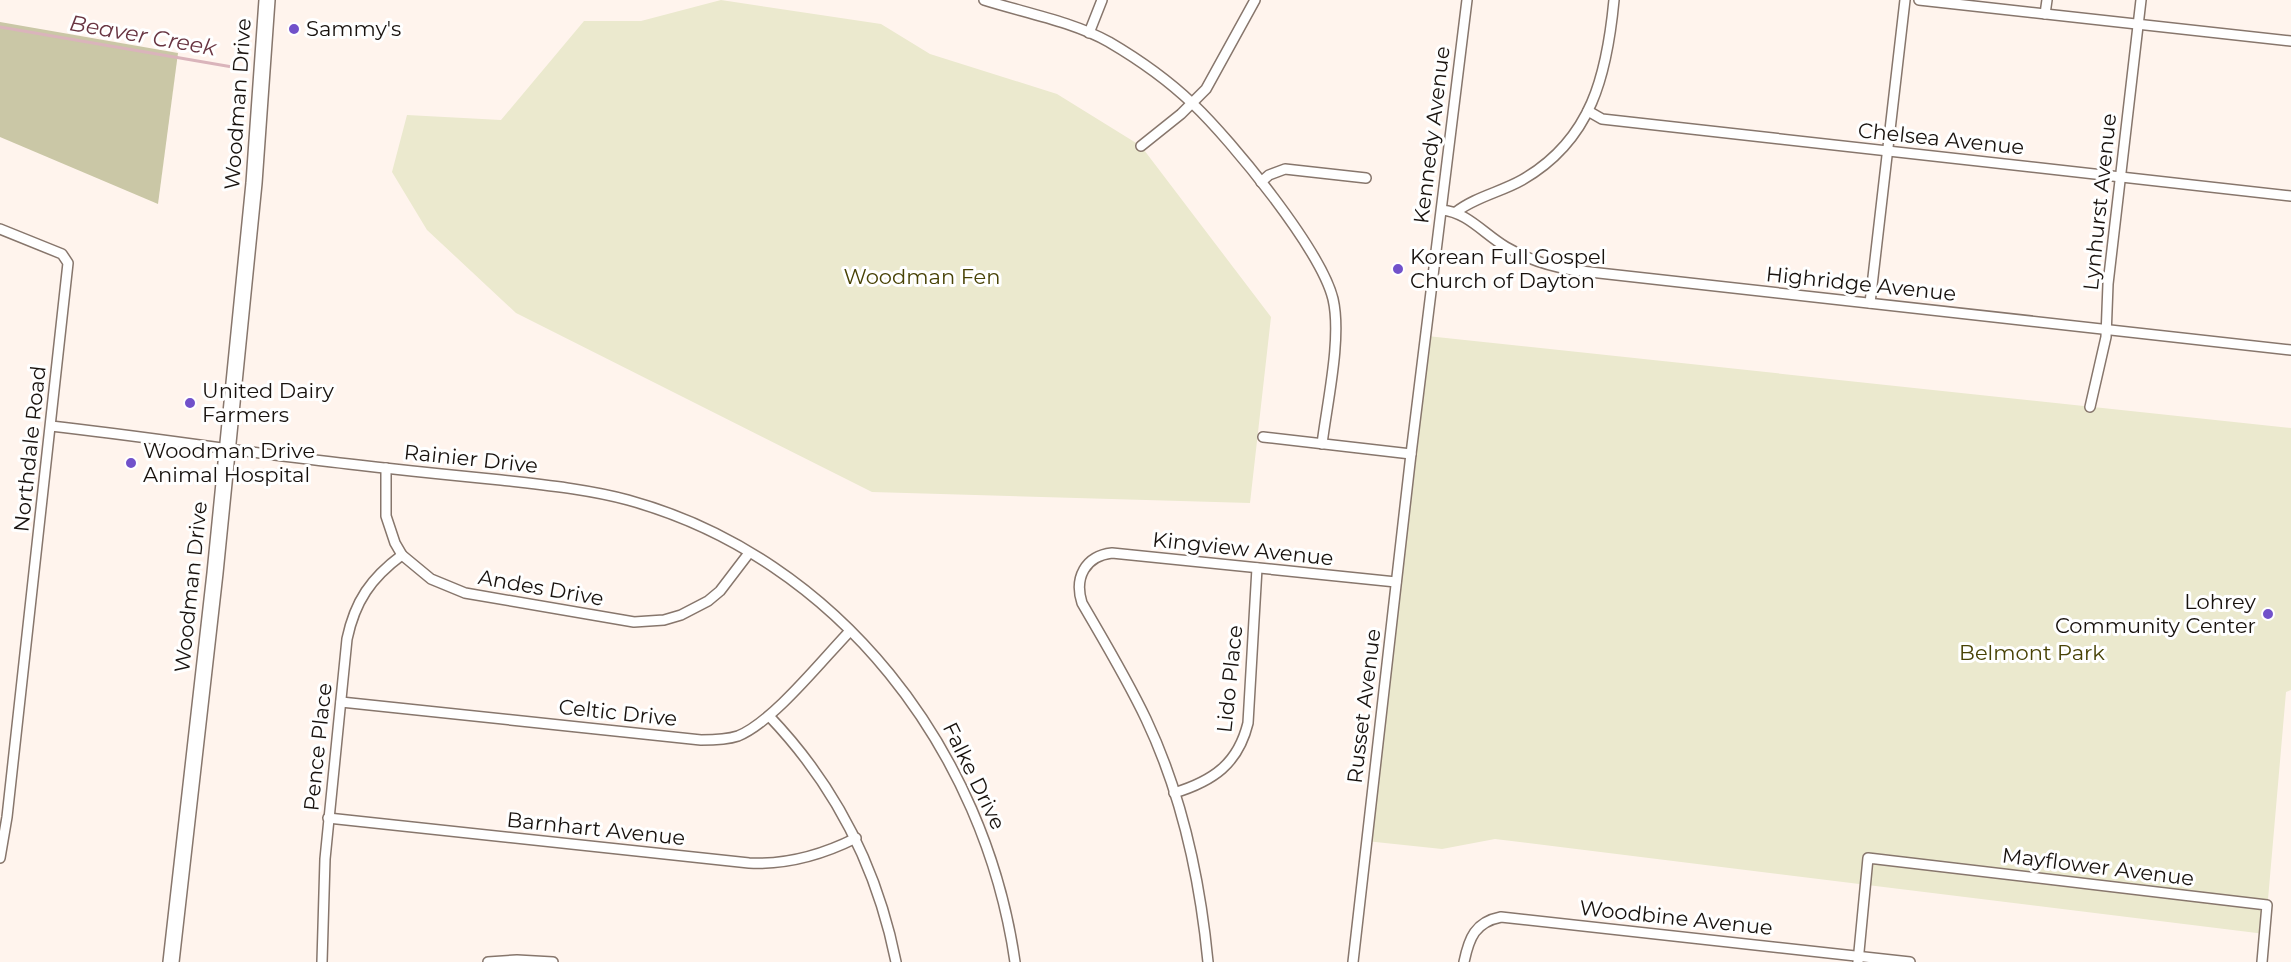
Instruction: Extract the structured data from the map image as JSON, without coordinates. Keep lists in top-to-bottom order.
{
  "streets": {
    "main road": ["Woodman Drive"],
    "street": [
      "Kennedy Avenue",
      "Chelsea Avenue",
      "Lynhurst Avenue",
      "Highridge Avenue",
      "Northdale Road",
      "Rainier Drive",
      "Kingview Avenue",
      "Andes Drive",
      "Lido Place",
      "Russet Avenue",
      "Celtic Drive",
      "Pence Place",
      "Falke Drive",
      "Barnhart Avenue",
      "Mayflower Avenue",
      "Woodbine Avenue"
    ]
  },
  "crossings": [
    ["Woodman Drive", "Rainier Drive"],
    ["Kennedy Avenue", "Highridge Avenue"],
    ["Kennedy Avenue", "Russet Avenue"],
    ["Chelsea Avenue", "Lynhurst Avenue"],
    ["Lynhurst Avenue", "Highridge Avenue"],
    ["Northdale Road", "Rainier Drive"],
    ["Rainier Drive", "Andes Drive"],
    ["Rainier Drive", "Celtic Drive"],
    ["Rainier Drive", "Falke Drive"],
    ["Kingview Avenue", "Lido Place"],
    ["Kingview Avenue", "Russet Avenue"],
    ["Andes Drive", "Pence Place"],
    ["Celtic Drive", "Pence Place"],
    ["Celtic Drive", "Falke Drive"],
    ["Pence Place", "Barnhart Avenue"],
    ["Mayflower Avenue", "Woodbine Avenue"]
  ],
  "water": ["Beaver Creek"],
  "parks": ["Woodman Fen", "Belmont Park"],
  "places": [
    "Sammy's",
    "Korean Full Gospel Church of Dayton",
    "United Dairy Farmers",
    "Woodman Drive Animal Hospital",
    "Lohrey Community Center"
  ]
}
